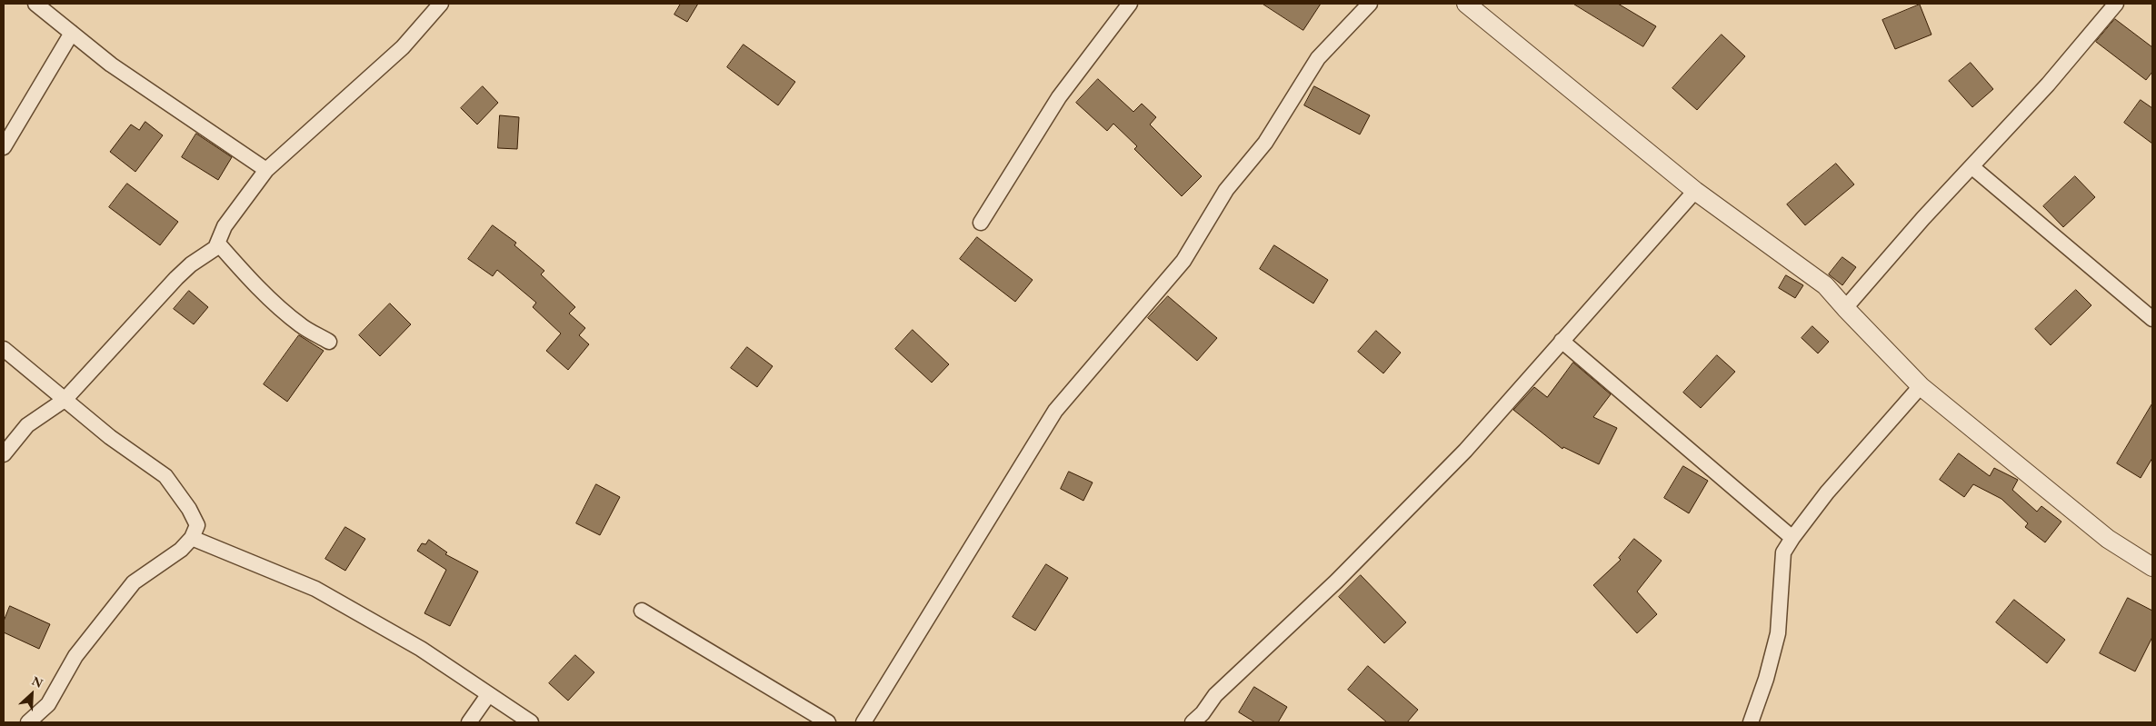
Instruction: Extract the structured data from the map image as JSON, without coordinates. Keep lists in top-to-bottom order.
{
  "north": "top right"
}
